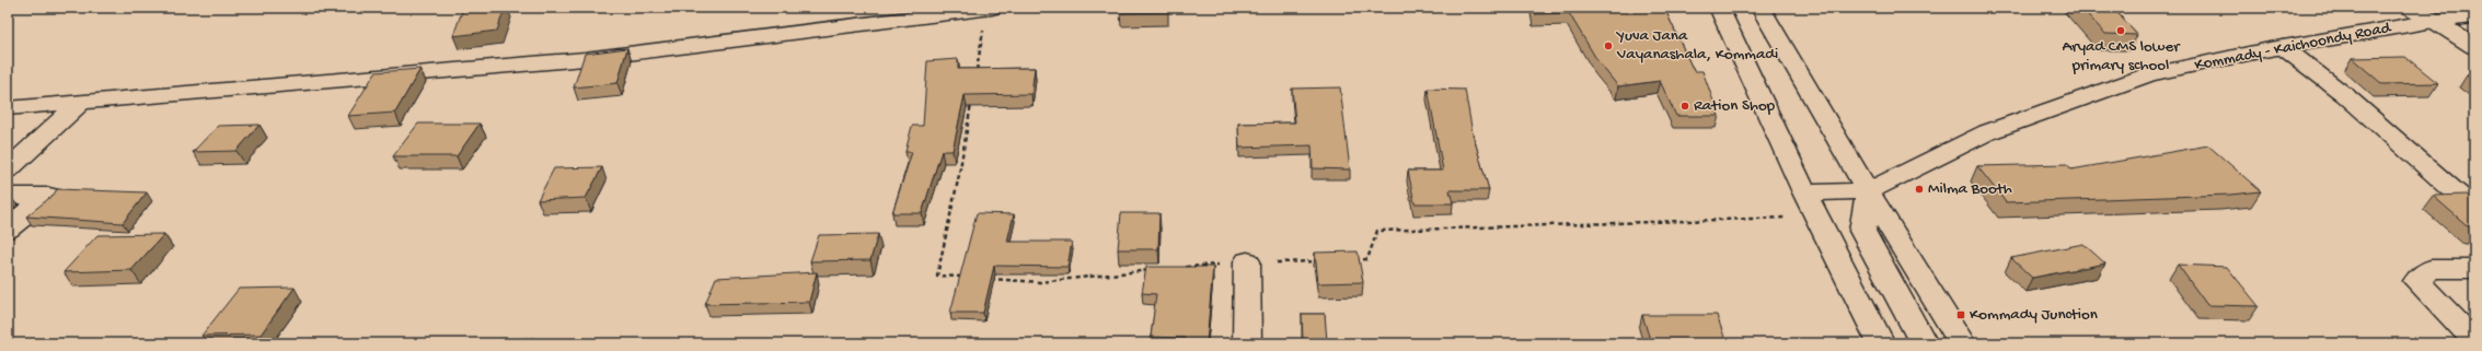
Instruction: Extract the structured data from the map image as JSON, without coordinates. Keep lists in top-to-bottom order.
{
  "streets": {
    "main road": ["Kommady - Kaichoondy Road"]
  },
  "places": {
    "other": [
      "Aryad CMS lower primary school",
      "Yuva Jana Vayanashala, Kommadi",
      "Ration Shop",
      "Milma Booth"
    ],
    "transit": ["Kommady Junction"]
  }
}
